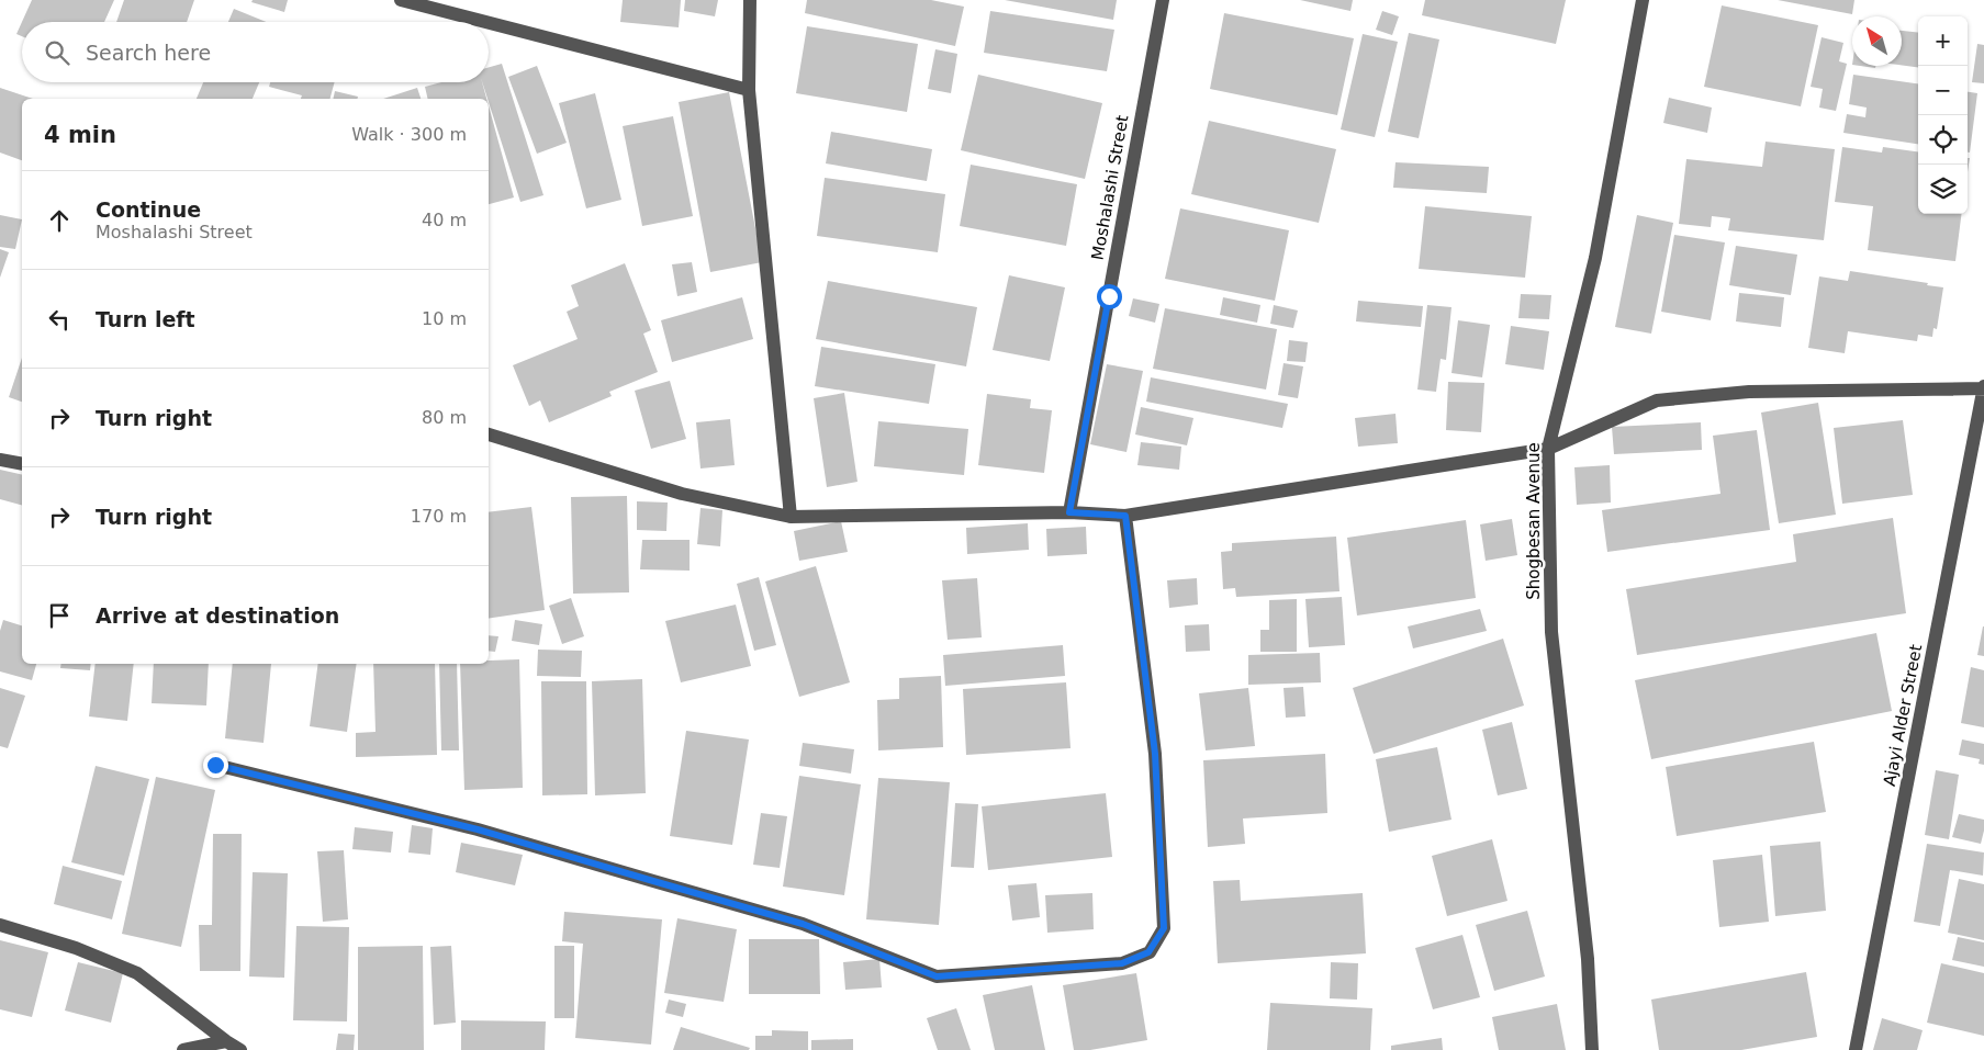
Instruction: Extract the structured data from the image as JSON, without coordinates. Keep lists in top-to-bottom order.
{
  "streets": {
    "street": ["Moshalashi Street", "Shogbesan Avenue", "Ajayi Alder Street"]
  },
  "north": "top left",
  "page": {
    "map_buttons": ["+", "−"],
    "search": "Search here",
    "heading": ["4 min", "Walk · 300 m"],
    "list": [
      ["Continue", "Moshalashi Street", "40 m"],
      ["Turn left", "10 m"],
      ["Turn right", "80 m"],
      ["Turn right", "170 m"],
      "Arrive at destination"
    ]
  }
}
